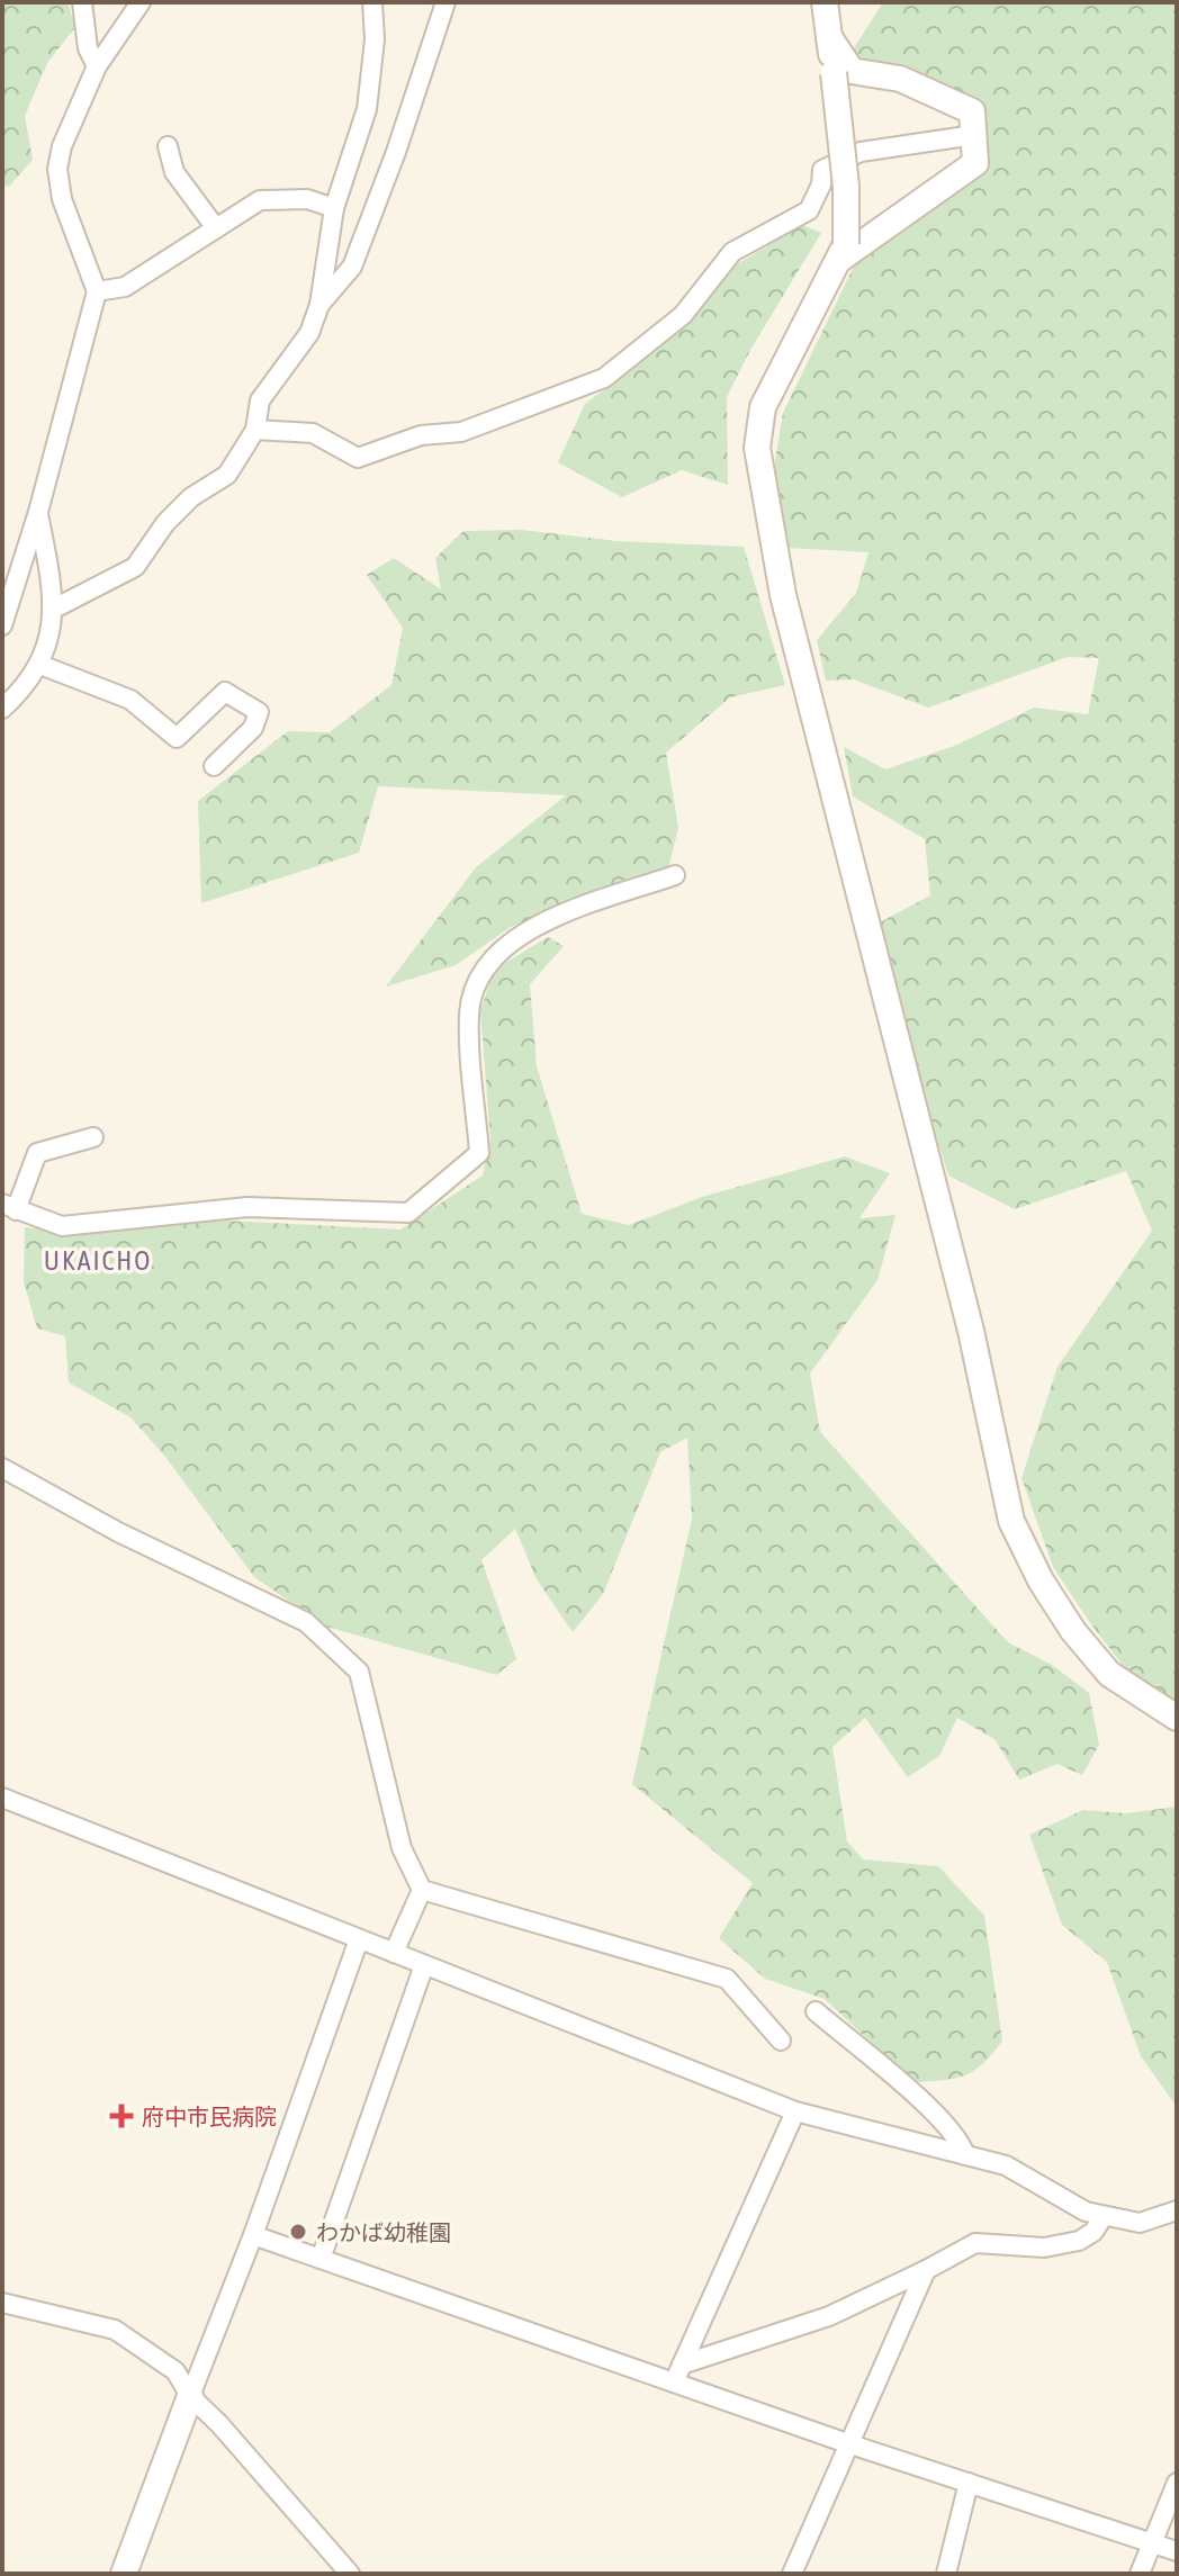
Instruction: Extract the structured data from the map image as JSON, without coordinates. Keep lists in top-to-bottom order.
{
  "districts": ["UKAICHO"],
  "places": {
    "health": ["府中市民病院"],
    "other": ["わかば幼稚園"]
  }
}
